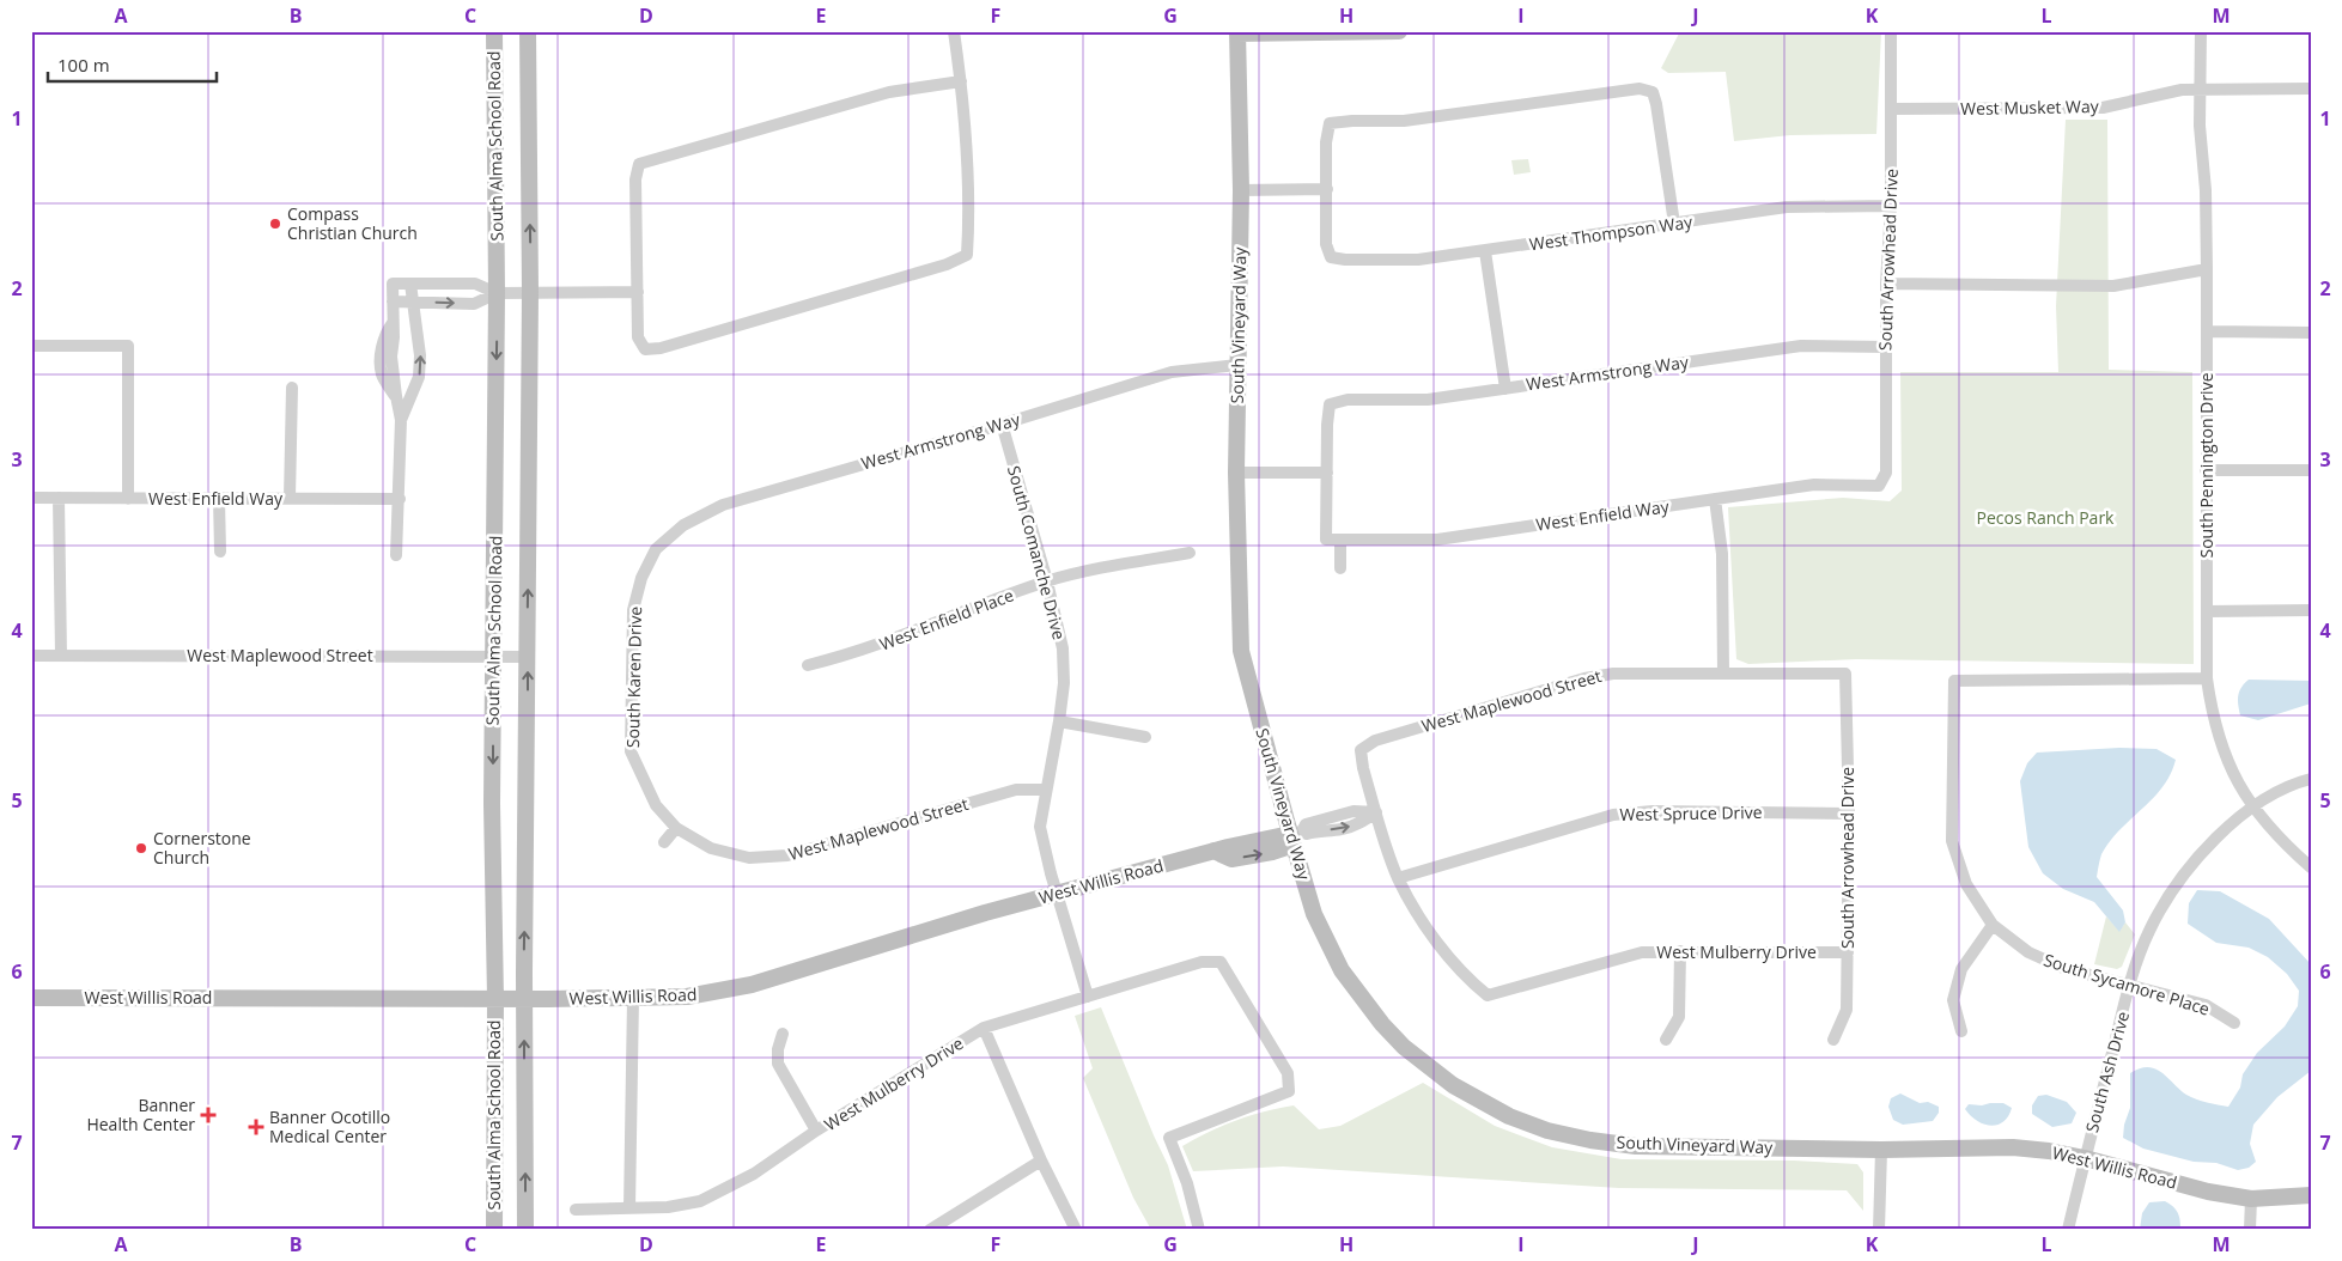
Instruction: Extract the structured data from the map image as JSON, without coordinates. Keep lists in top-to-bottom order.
{
  "streets": {
    "street": [
      "West Musket Way",
      "South Alma School Road",
      "West Thompson Way",
      "South Arrowhead Drive",
      "South Vineyard Way",
      "West Armstrong Way",
      "South Pennington Drive",
      "West Enfield Way",
      "South Comanche Drive",
      "West Enfield Place",
      "West Maplewood Street",
      "South Karen Drive",
      "West Spruce Drive",
      "West Willis Road",
      "West Mulberry Drive",
      "South Sycamore Place",
      "South Ash Drive"
    ]
  },
  "crossings": [
    ["West Musket Way", "South Arrowhead Drive"],
    ["West Musket Way", "South Pennington Drive"],
    ["South Alma School Road", "West Maplewood Street"],
    ["South Alma School Road", "West Willis Road"],
    ["West Thompson Way", "South Arrowhead Drive"],
    ["South Arrowhead Drive", "West Armstrong Way"],
    ["South Arrowhead Drive", "West Enfield Way"],
    ["South Arrowhead Drive", "West Maplewood Street"],
    ["South Arrowhead Drive", "West Spruce Drive"],
    ["South Arrowhead Drive", "West Mulberry Drive"],
    ["South Vineyard Way", "West Armstrong Way"],
    ["South Vineyard Way", "West Willis Road"],
    ["West Armstrong Way", "West Enfield Way"],
    ["West Armstrong Way", "South Comanche Drive"],
    ["West Armstrong Way", "South Karen Drive"],
    ["South Pennington Drive", "South Sycamore Place"],
    ["South Pennington Drive", "South Ash Drive"],
    ["South Comanche Drive", "West Enfield Place"],
    ["South Comanche Drive", "West Maplewood Street"],
    ["South Comanche Drive", "West Willis Road"],
    ["South Comanche Drive", "West Mulberry Drive"],
    ["West Maplewood Street", "South Karen Drive"],
    ["West Maplewood Street", "West Willis Road"],
    ["West Spruce Drive", "West Mulberry Drive"],
    ["West Willis Road", "South Ash Drive"],
    ["South Sycamore Place", "South Ash Drive"]
  ],
  "parks": ["Pecos Ranch Park"],
  "places": {
    "other": ["Compass Christian Church", "Cornerstone Church"],
    "health": ["Banner Health Center", "Banner Ocotillo Medical Center"]
  },
  "scale_bar": "100 m",
  "grid": {
    "columns": [
      "A",
      "B",
      "C",
      "D",
      "E",
      "F",
      "G",
      "H",
      "I",
      "J",
      "K",
      "L",
      "M"
    ],
    "rows": [
      "1",
      "2",
      "3",
      "4",
      "5",
      "6",
      "7"
    ]
  }
}
